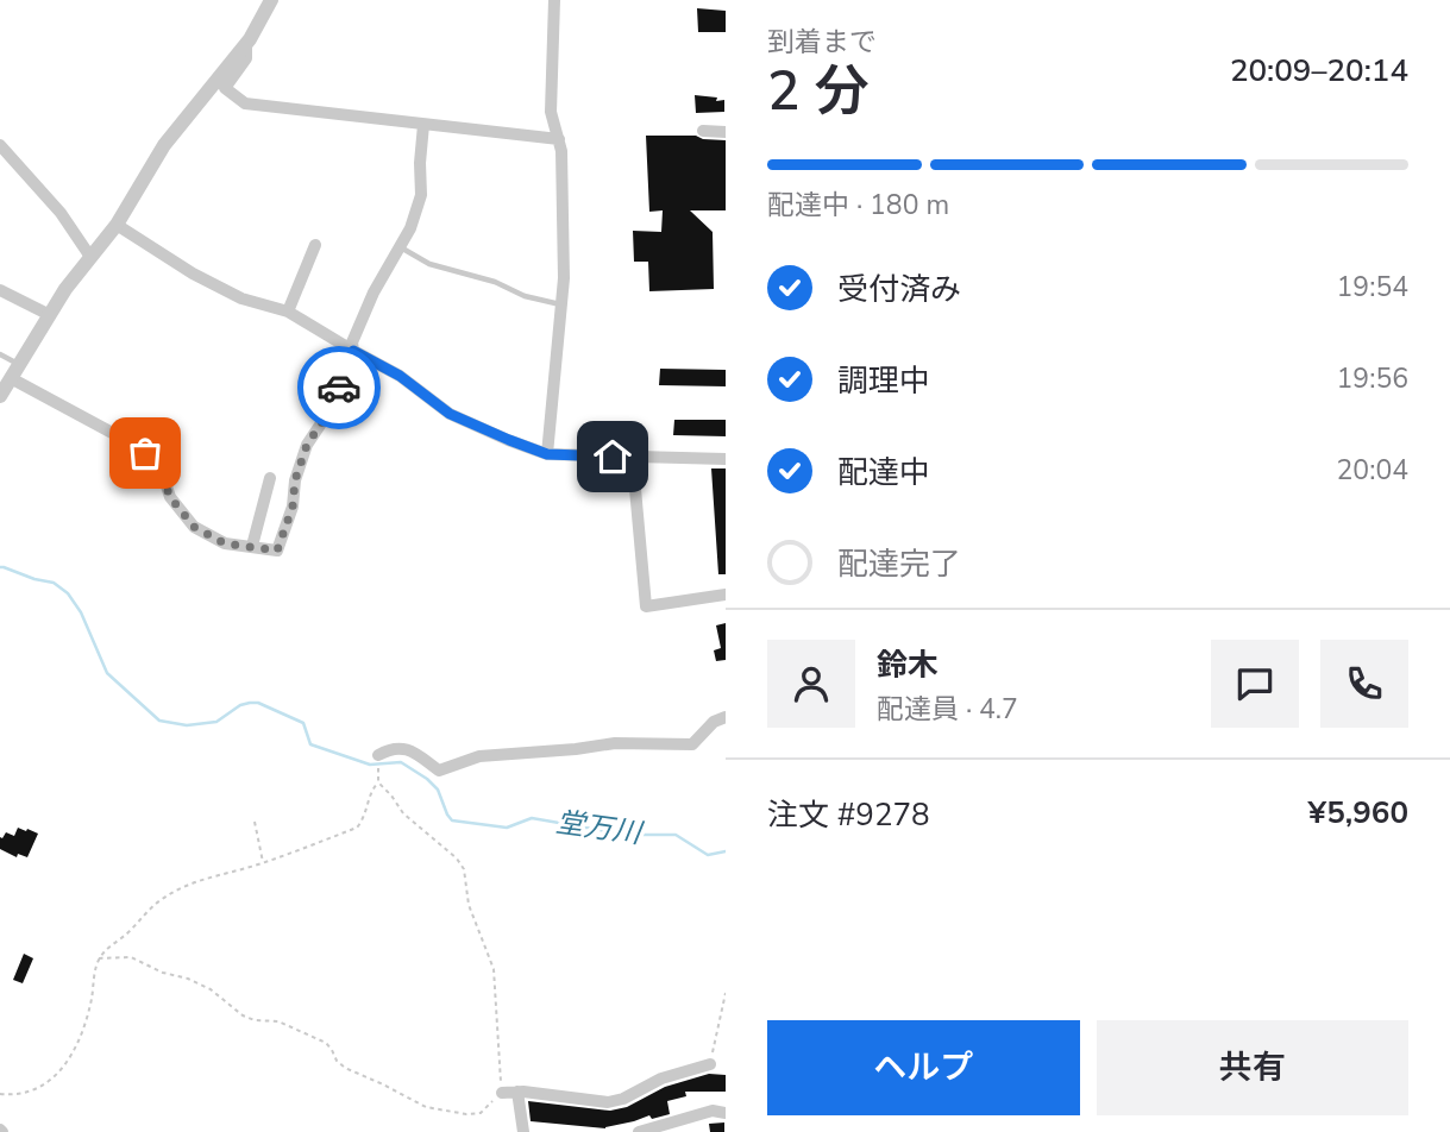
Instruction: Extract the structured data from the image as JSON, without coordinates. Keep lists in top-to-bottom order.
{
  "water": ["堂万川"],
  "page": {
    "heading": ["2 分", "到着まで", "20:09–20:14"],
    "panel": [
      "鈴木",
      "配達員 · 4.7",
      "注文 #9278",
      "¥5,960"
    ],
    "bar": "配達中 · 180 m",
    "list": [
      ["受付済み", "19:54"],
      ["調理中", "19:56"],
      ["配達中", "20:04"],
      "配達完了"
    ],
    "buttons": ["ヘルプ", "共有"]
  }
}
